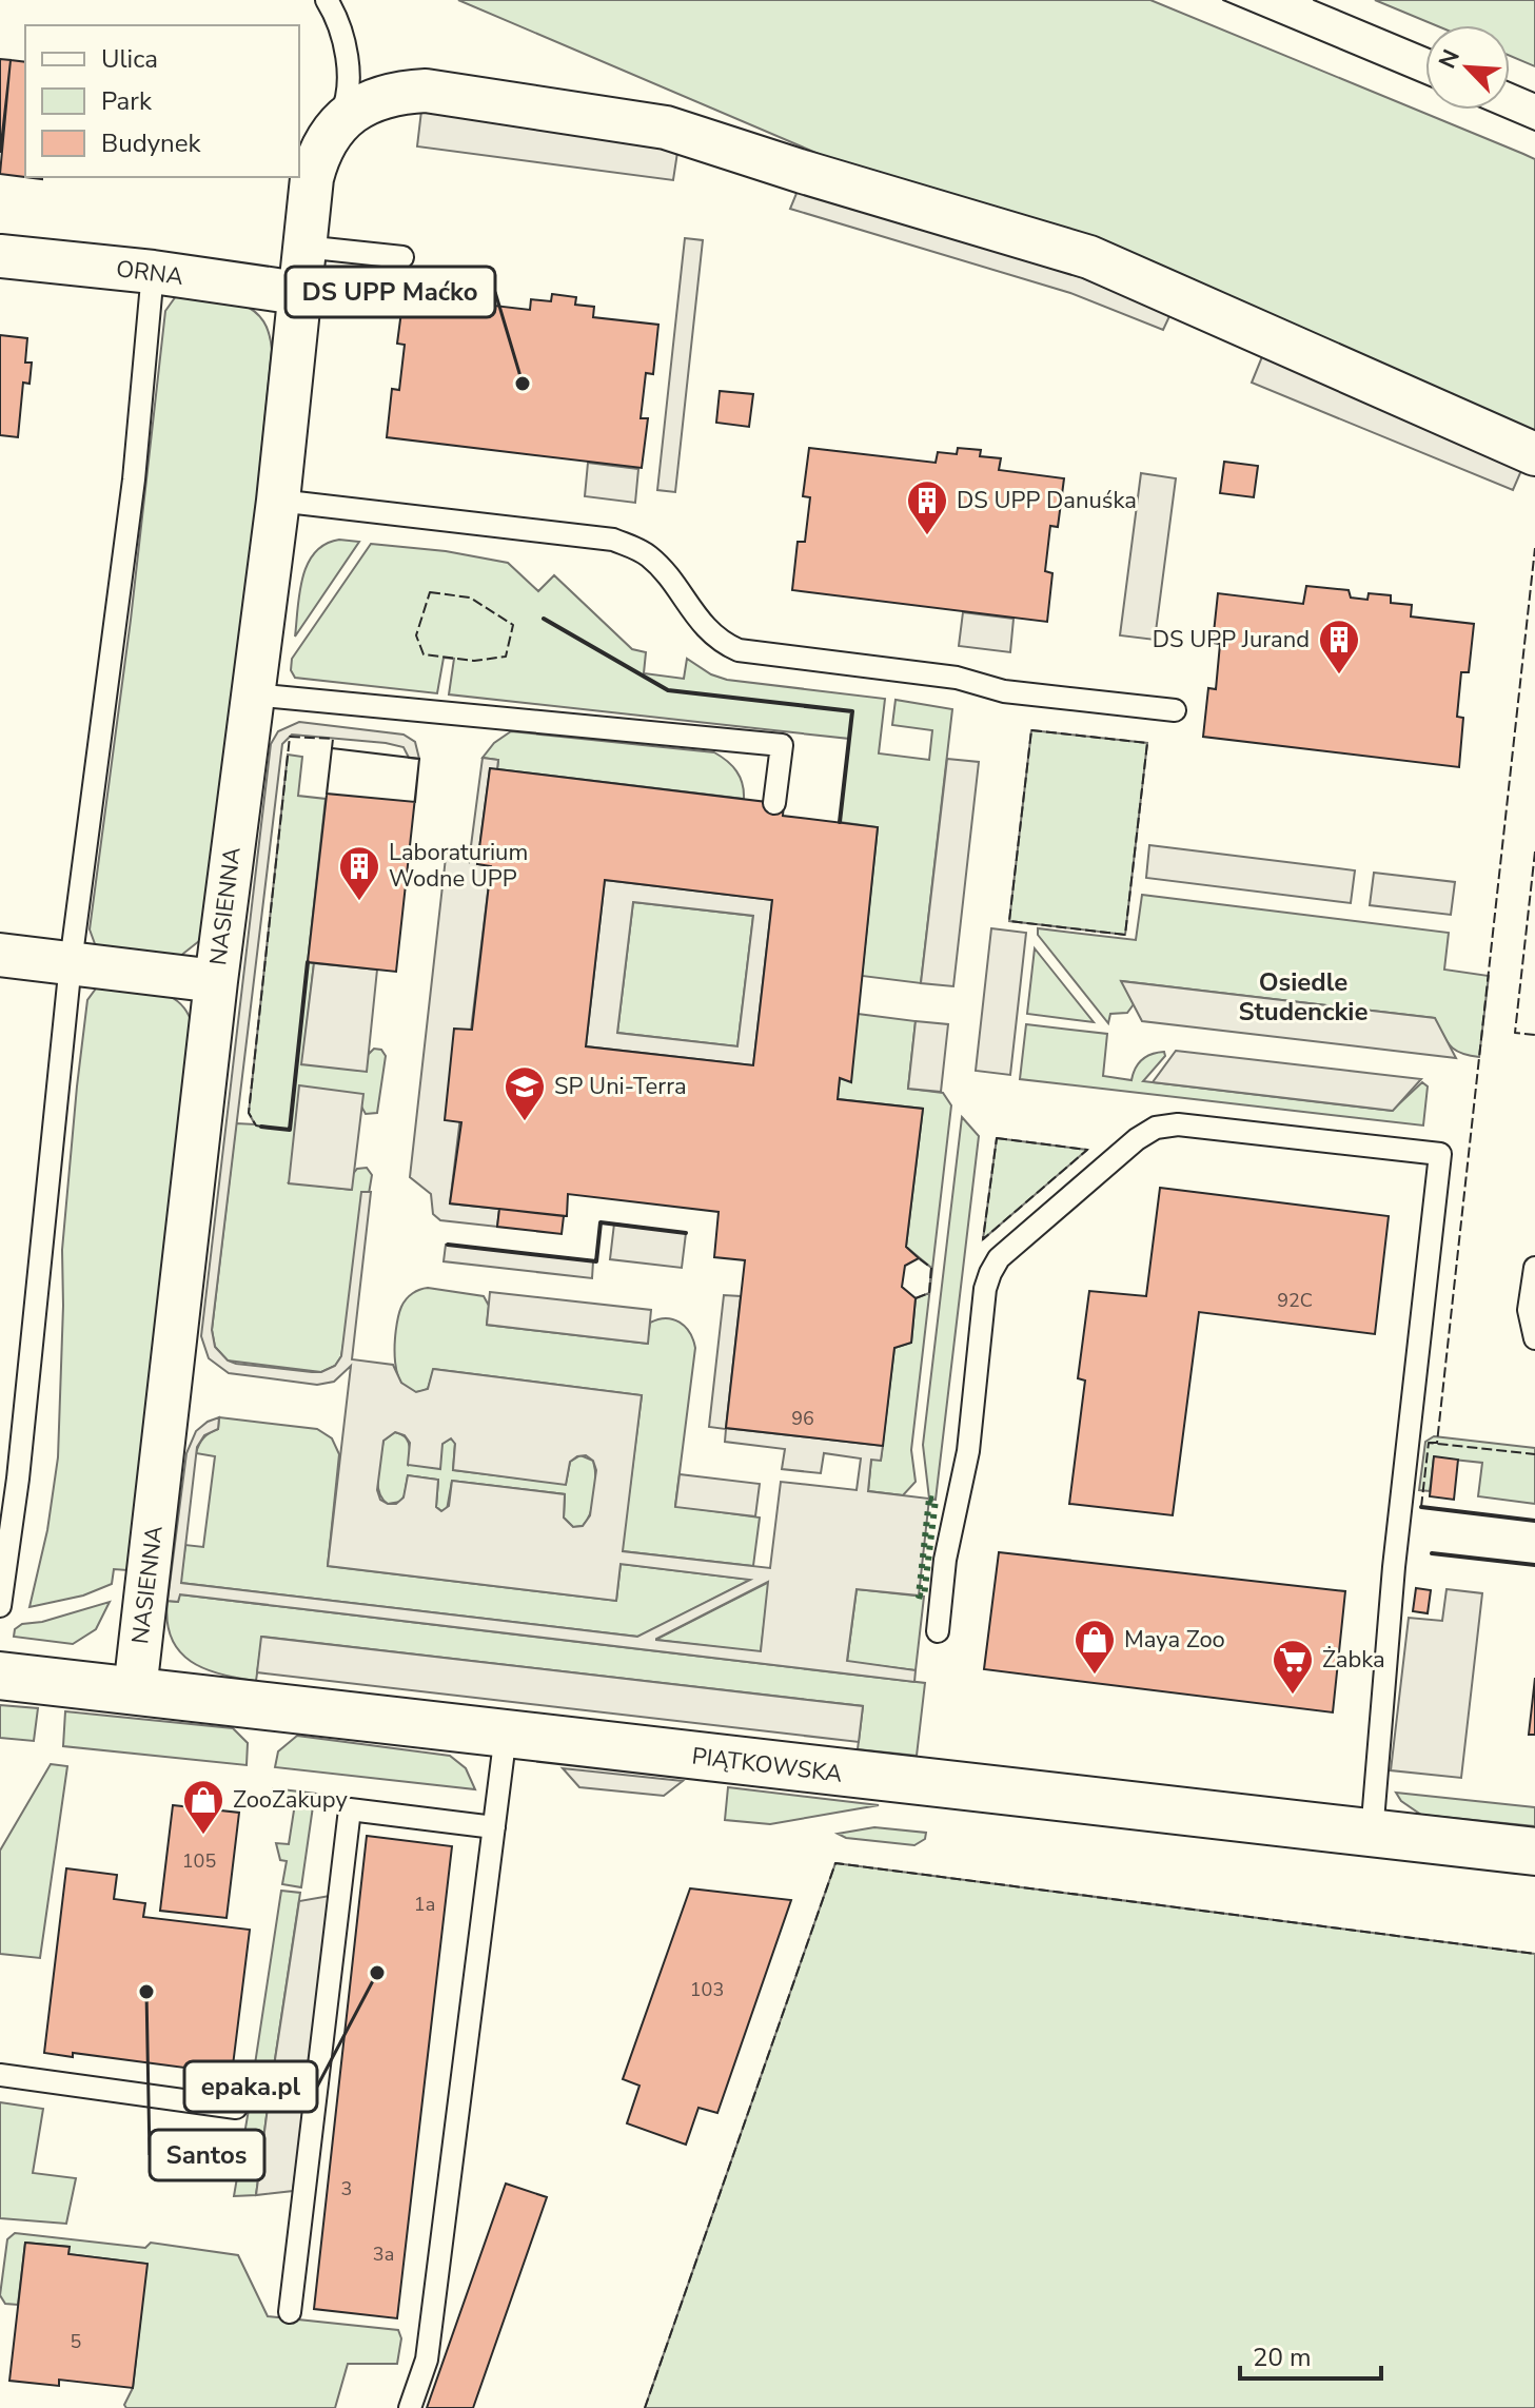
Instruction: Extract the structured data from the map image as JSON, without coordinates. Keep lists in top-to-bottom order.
{
  "streets": {
    "street": ["ORNA", "NASIENNA", "PIĄTKOWSKA"]
  },
  "crossings": [
    ["ORNA", "NASIENNA"],
    ["NASIENNA", "PIĄTKOWSKA"]
  ],
  "districts": ["Osiedle Studenckie"],
  "places": {
    "other": ["DS UPP Maćko", "epaka.pl", "Santos"],
    "building": ["DS UPP Danuśka", "DS UPP Jurand", "Laboraturium Wodne UPP"],
    "school or university": ["SP Uni-Terra"],
    "shop": ["Maya Zoo", "ZooZakupy"],
    "supermarket": ["Żabka"]
  },
  "house_numbers": [
    "92C",
    "96",
    "105",
    "1a",
    "103",
    "3",
    "3a",
    "5"
  ],
  "legend": ["Ulica", "Park", "Budynek"],
  "scale_bar": "20 m",
  "north": "top left"
}
